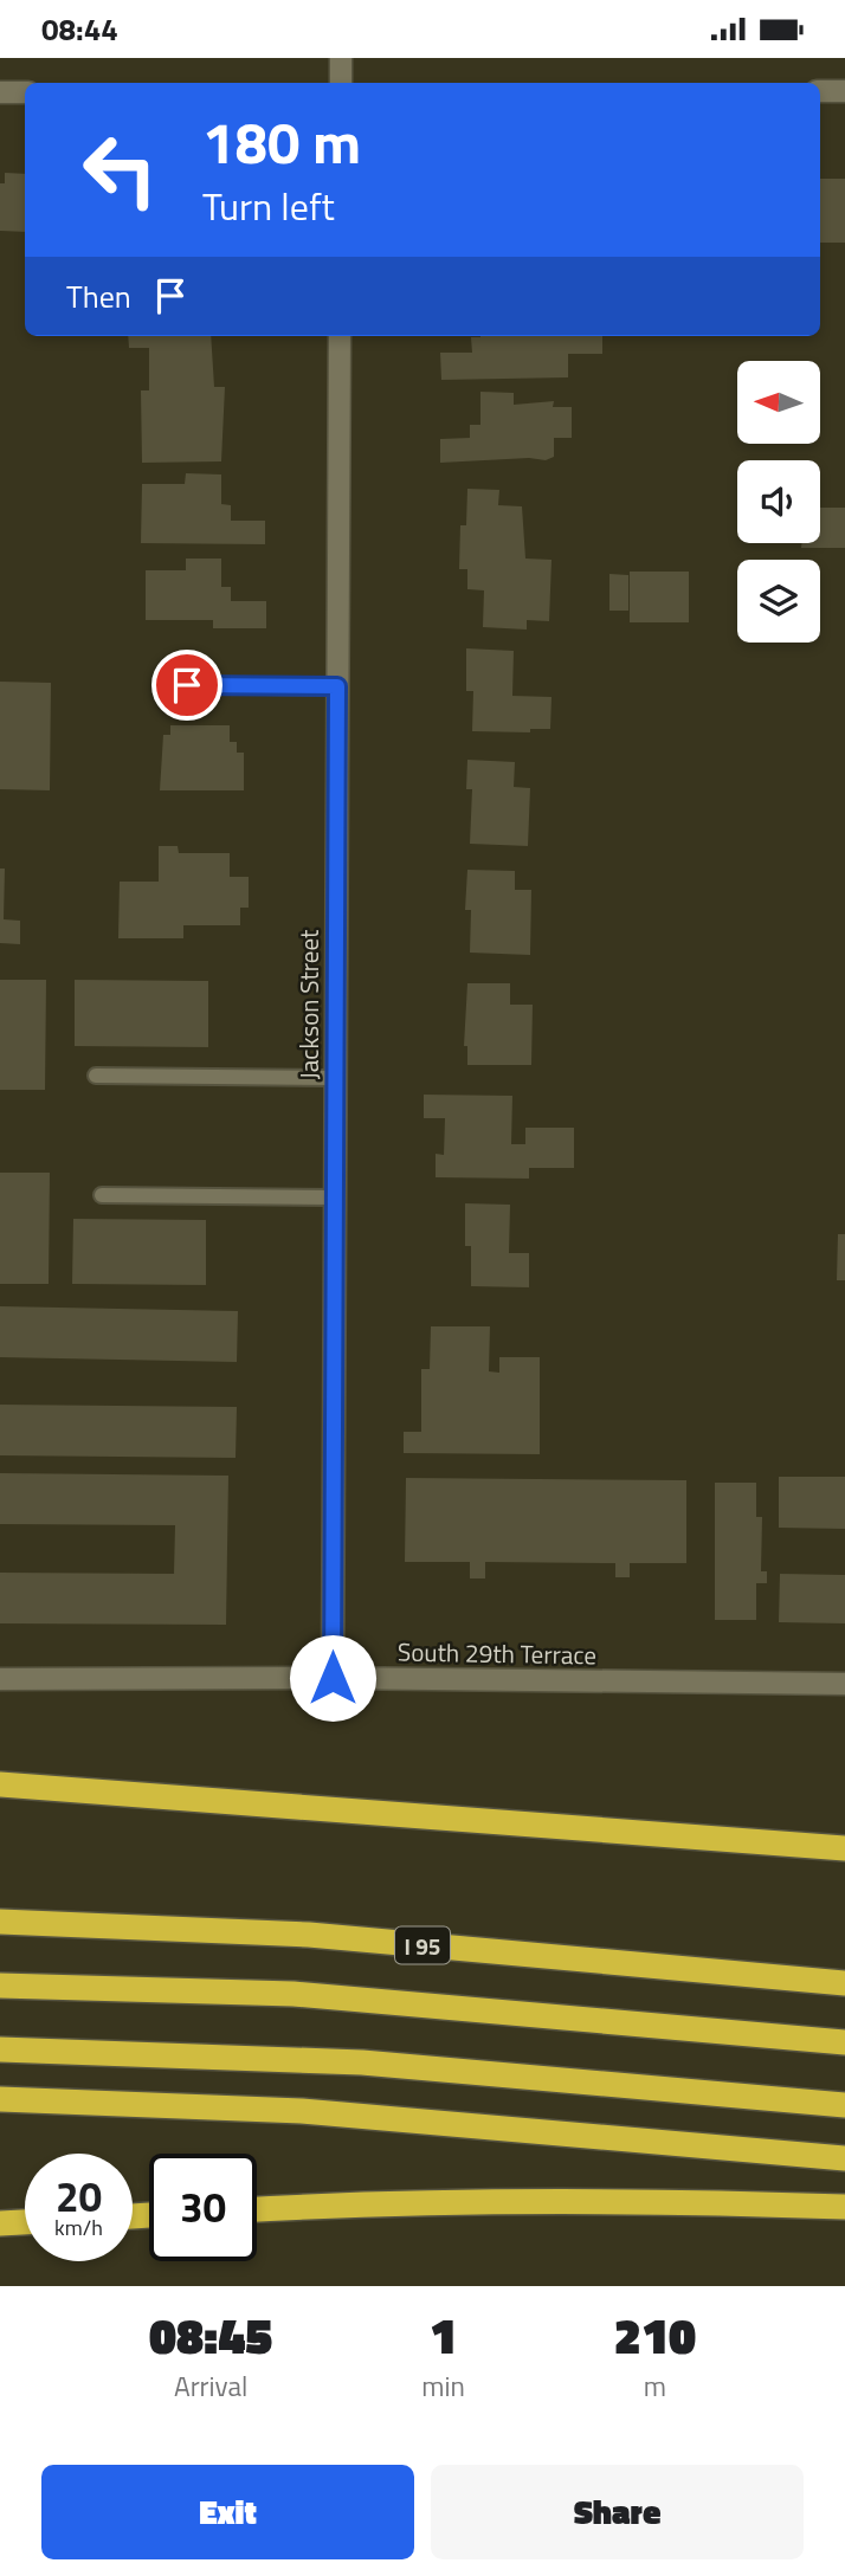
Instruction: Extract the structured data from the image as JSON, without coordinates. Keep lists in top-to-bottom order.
{
  "streets": {
    "highway": ["I 95"],
    "street": ["Jackson Street", "South 29th Terrace"]
  },
  "crossings": [
    ["Jackson Street", "South 29th Terrace"]
  ],
  "north": "left",
  "page": {
    "status": "08:44",
    "turn": ["180 m", "Turn left"],
    "then": "Then",
    "speed": "20 km/h",
    "limit": "30",
    "eta": [
      "08:45",
      "Arrival",
      "1",
      "min",
      "210",
      "m"
    ],
    "buttons": ["Exit", "Share"]
  }
}
